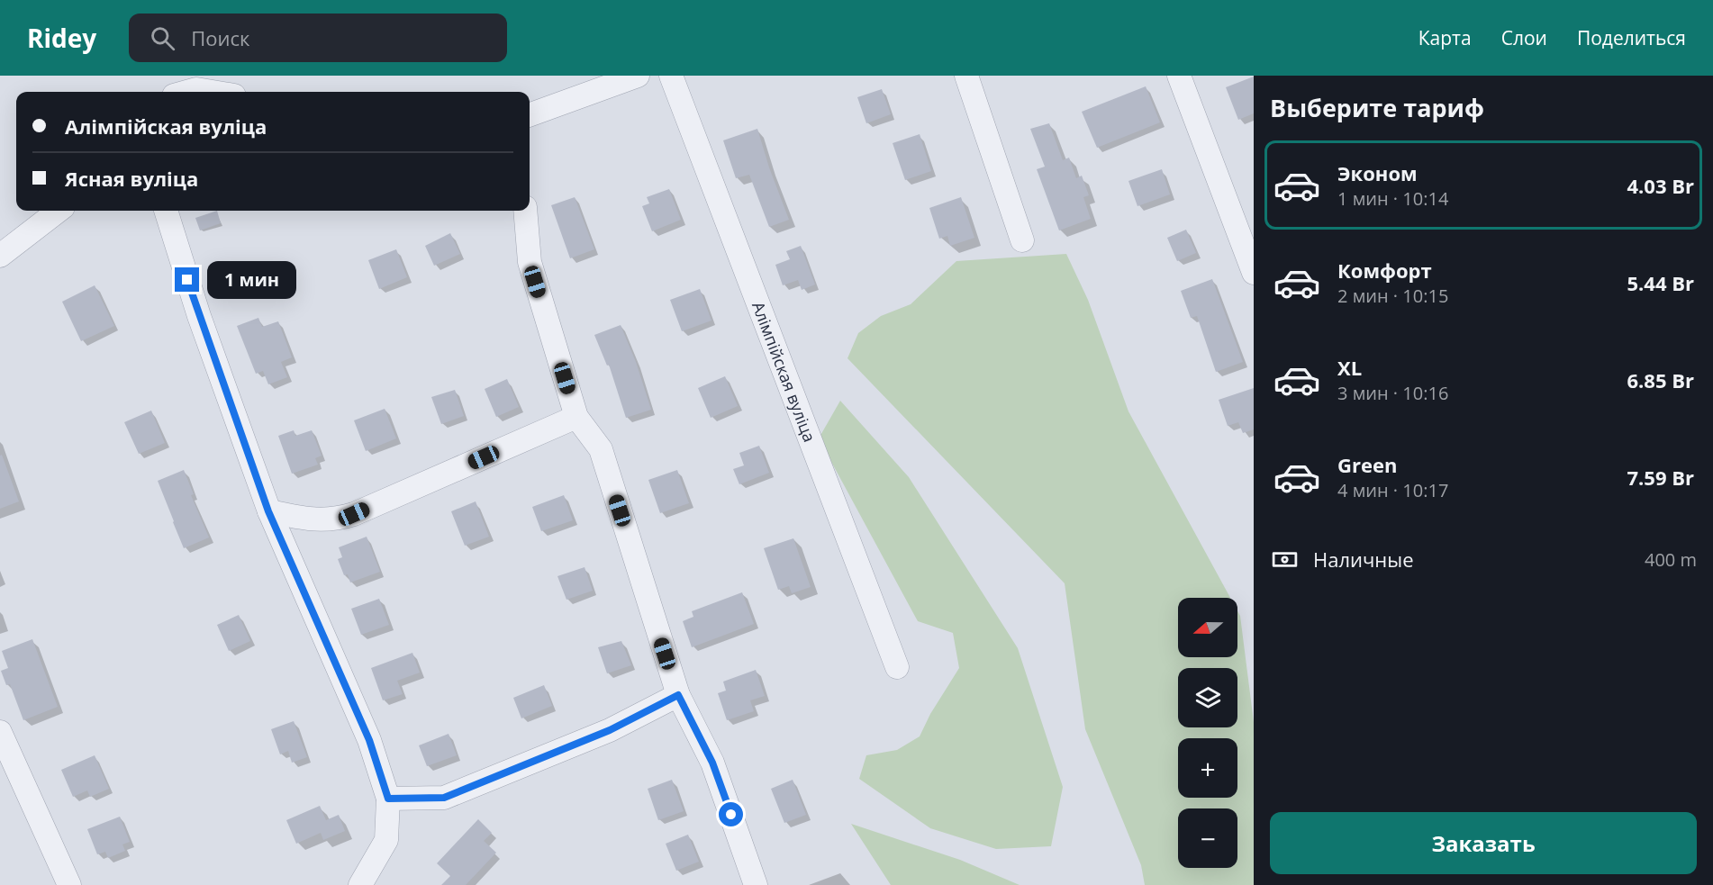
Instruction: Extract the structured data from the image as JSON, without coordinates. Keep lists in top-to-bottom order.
{
  "streets": {
    "street": ["Алімпійская вуліца"]
  },
  "north": "left",
  "page": {
    "header": "Ridey",
    "search": "Поиск",
    "nav": ["Карта", "Слои", "Поделиться"],
    "heading": "Выберите тариф",
    "banner": ["Алімпійская вуліца", "Ясная вуліца"],
    "list": [
      {
        "name": "Эконом",
        "note": "1 мин · 10:14",
        "value": "4.03 Br"
      },
      {
        "name": "Комфорт",
        "note": "2 мин · 10:15",
        "value": "5.44 Br"
      },
      {
        "name": "XL",
        "note": "3 мин · 10:16",
        "value": "6.85 Br"
      },
      {
        "name": "Green",
        "note": "4 мин · 10:17",
        "value": "7.59 Br"
      }
    ],
    "bubble": "1 мин",
    "pay": ["Наличные", "400 m"],
    "map_buttons": ["+", "−"],
    "buttons": "Заказать"
  }
}
